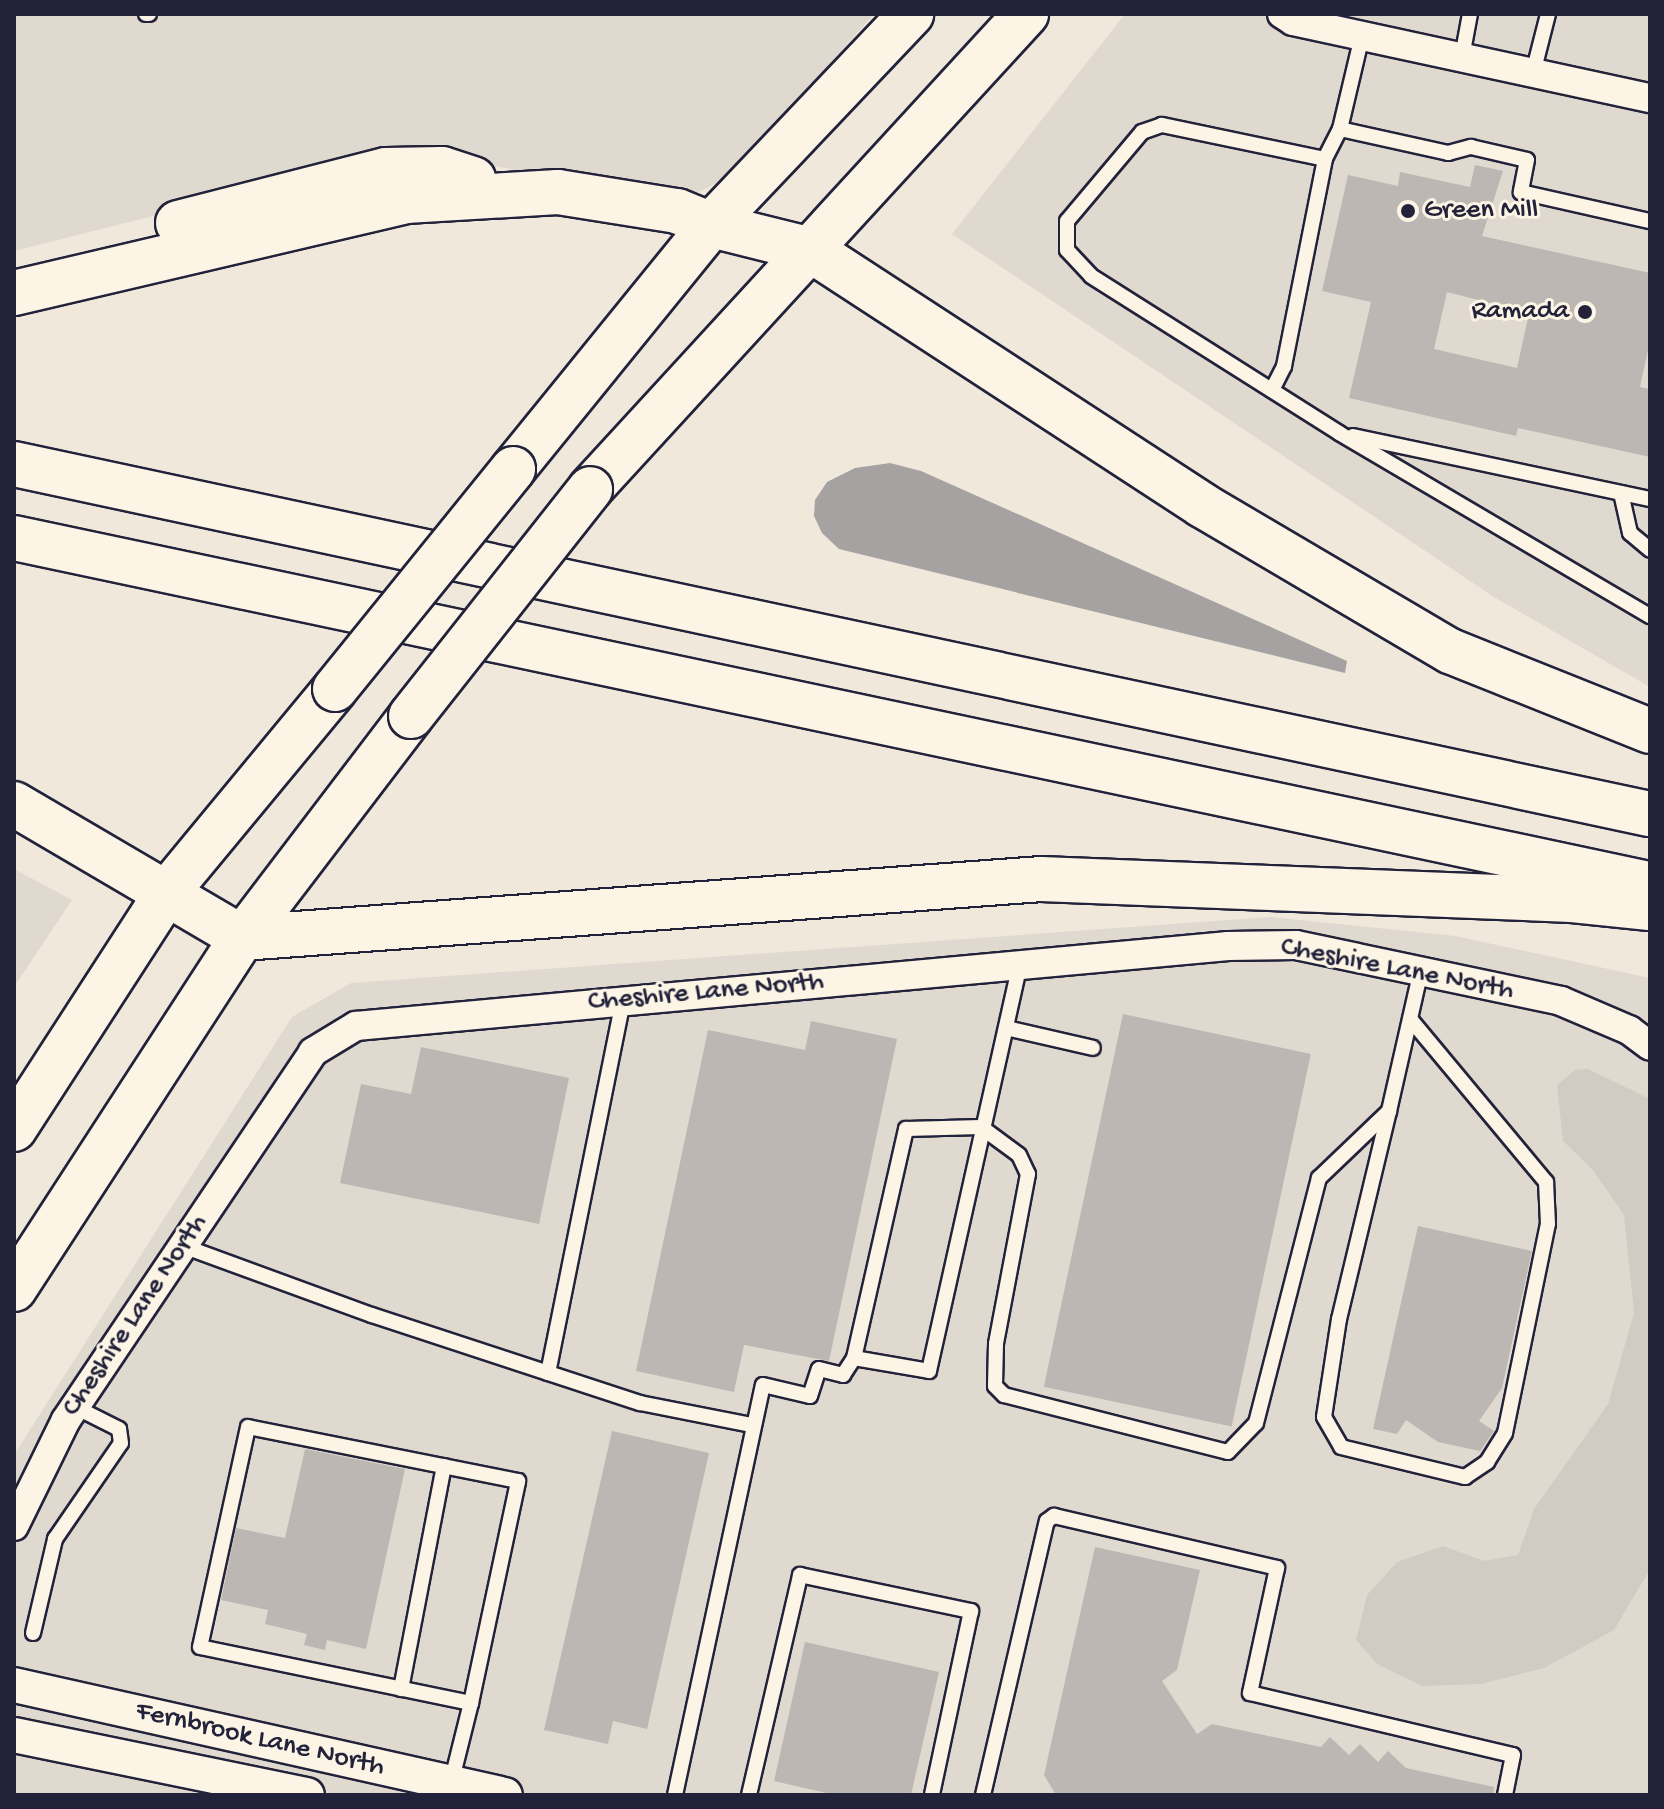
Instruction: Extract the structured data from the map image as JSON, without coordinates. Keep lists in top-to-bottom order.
{
  "streets": {
    "street": ["Cheshire Lane North", "Fernbrook Lane North"]
  },
  "places": ["Green Mill", "Ramada"]
}
